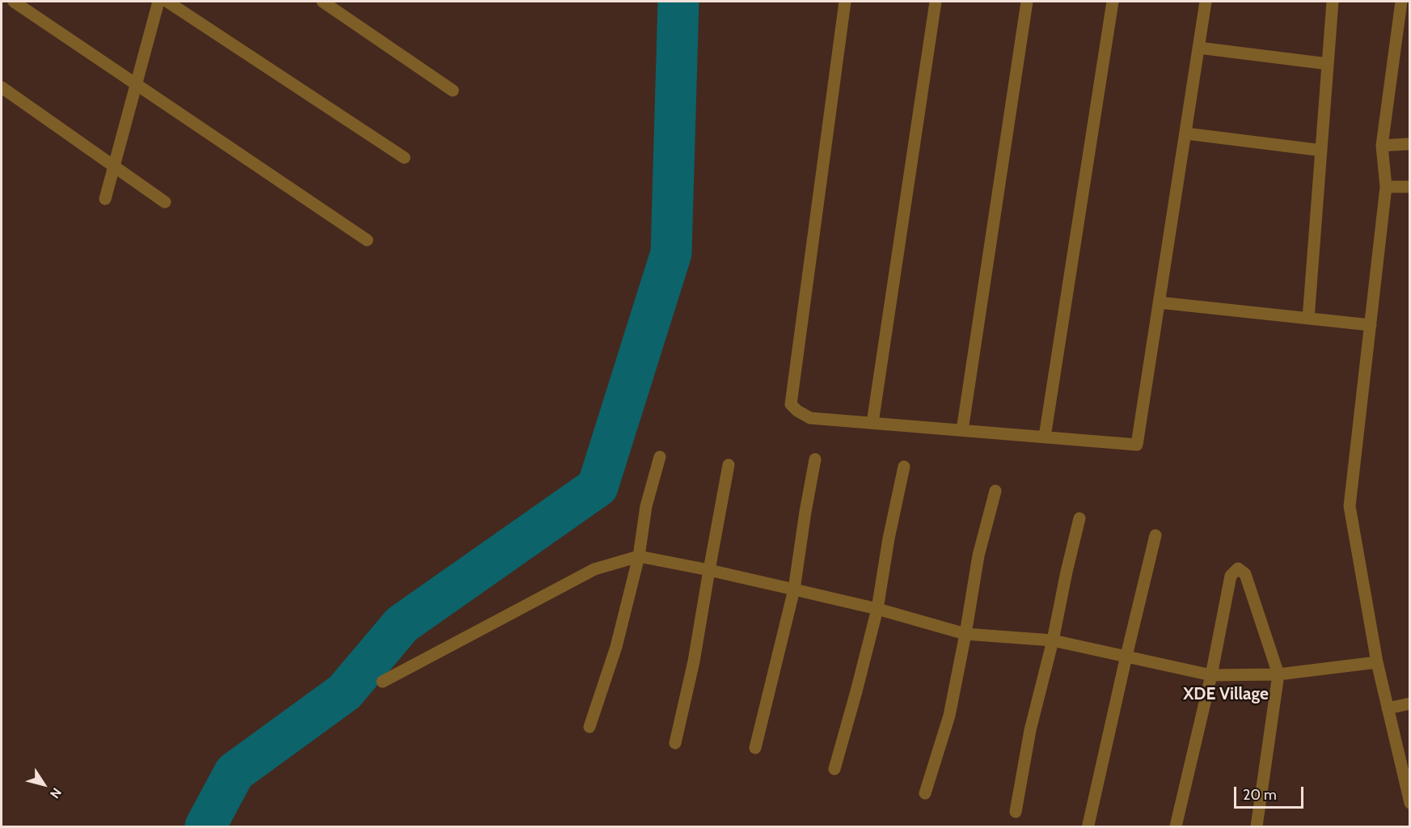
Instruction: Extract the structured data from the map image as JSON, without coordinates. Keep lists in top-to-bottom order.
{
  "districts": ["XDE Village"],
  "scale_bar": "20 m",
  "north": "bottom right"
}
